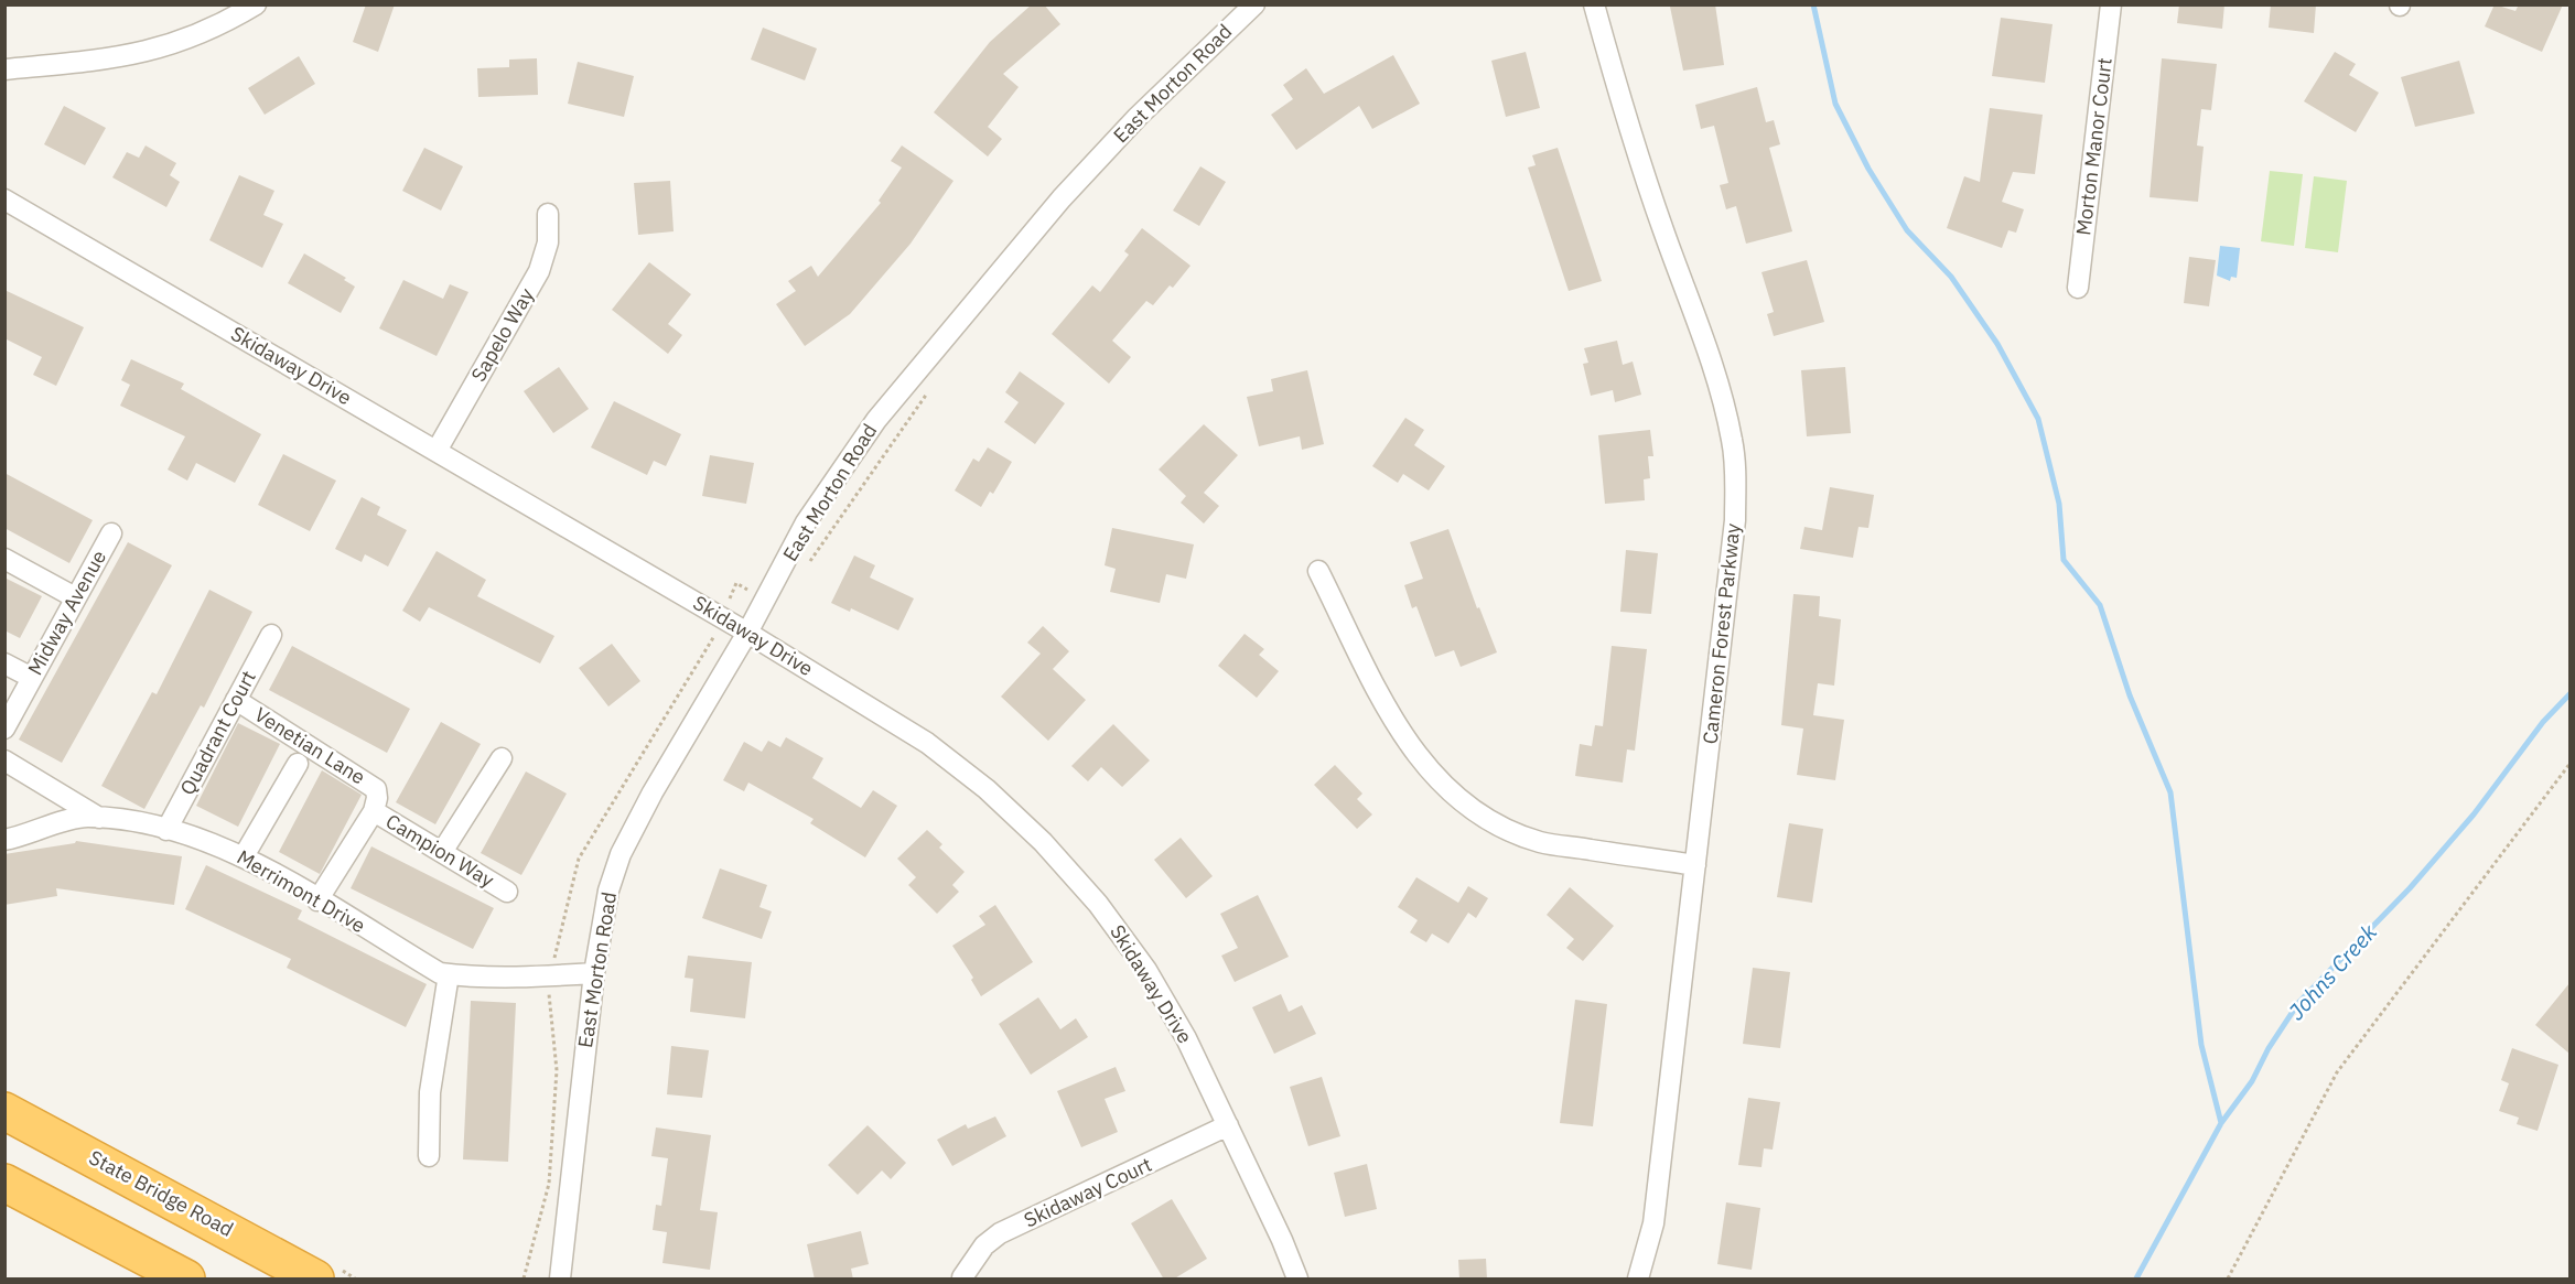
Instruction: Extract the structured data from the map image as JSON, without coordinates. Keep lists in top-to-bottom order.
{
  "streets": {
    "highway": ["State Bridge Road"],
    "street": [
      "East Morton Road",
      "Morton Manor Court",
      "Sapelo Way",
      "Skidaway Drive",
      "Midway Avenue",
      "Cameron Forest Parkway",
      "Quadrant Court",
      "Venetian Lane",
      "Campion Way",
      "Merrimont Drive",
      "Skidaway Court"
    ]
  },
  "crossings": [
    ["East Morton Road", "Skidaway Drive"],
    ["East Morton Road", "Merrimont Drive"],
    ["Sapelo Way", "Skidaway Drive"],
    ["Skidaway Drive", "Skidaway Court"],
    ["Quadrant Court", "Venetian Lane"],
    ["Quadrant Court", "Merrimont Drive"],
    ["Venetian Lane", "Campion Way"],
    ["Venetian Lane", "Merrimont Drive"]
  ],
  "water": ["Johns Creek"]
}
